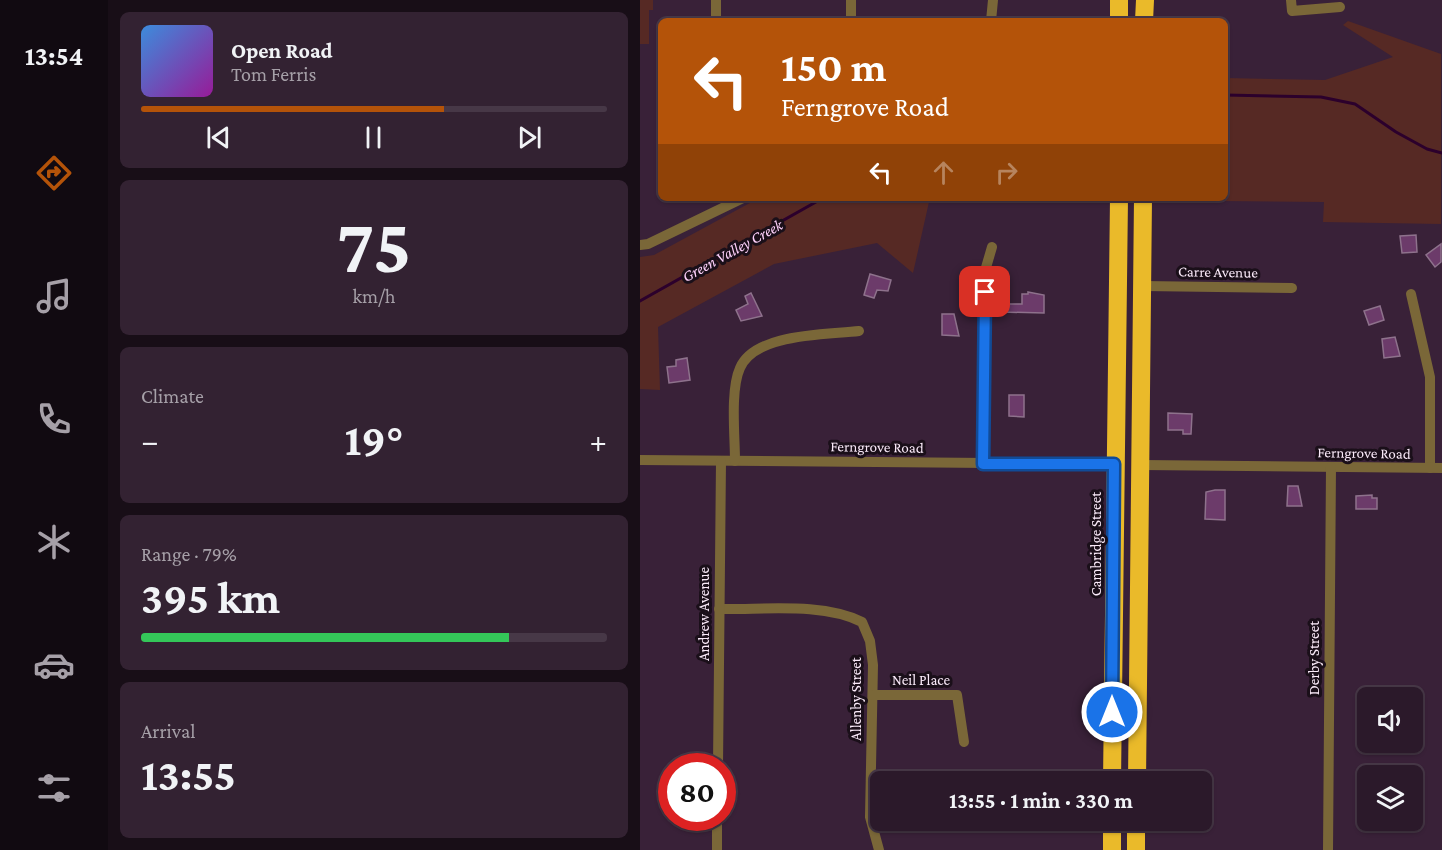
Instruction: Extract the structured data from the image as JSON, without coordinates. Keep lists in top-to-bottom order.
{
  "streets": {
    "highway": ["Cambridge Street"],
    "street": [
      "Carre Avenue",
      "Ferngrove Road",
      "Andrew Avenue",
      "Derby Street",
      "Neil Place",
      "Allenby Street"
    ]
  },
  "crossings": [
    ["Ferngrove Road", "Cambridge Street"],
    ["Ferngrove Road", "Andrew Avenue"],
    ["Ferngrove Road", "Derby Street"],
    ["Andrew Avenue", "Allenby Street"],
    ["Neil Place", "Allenby Street"]
  ],
  "water": ["Green Valley Creek"],
  "page": {
    "tabs": "13:54",
    "turn": ["150 m", "Ferngrove Road"],
    "song": ["Open Road", "Tom Ferris"],
    "tile": [
      ["75", "km/h"],
      "Climate",
      ["Range · 79%", "395 km"],
      ["Arrival", "13:55"]
    ],
    "heat": ["−", "19°", "+"],
    "limit": "80",
    "trip": "13:55 · 1 min · 330 m"
  }
}
